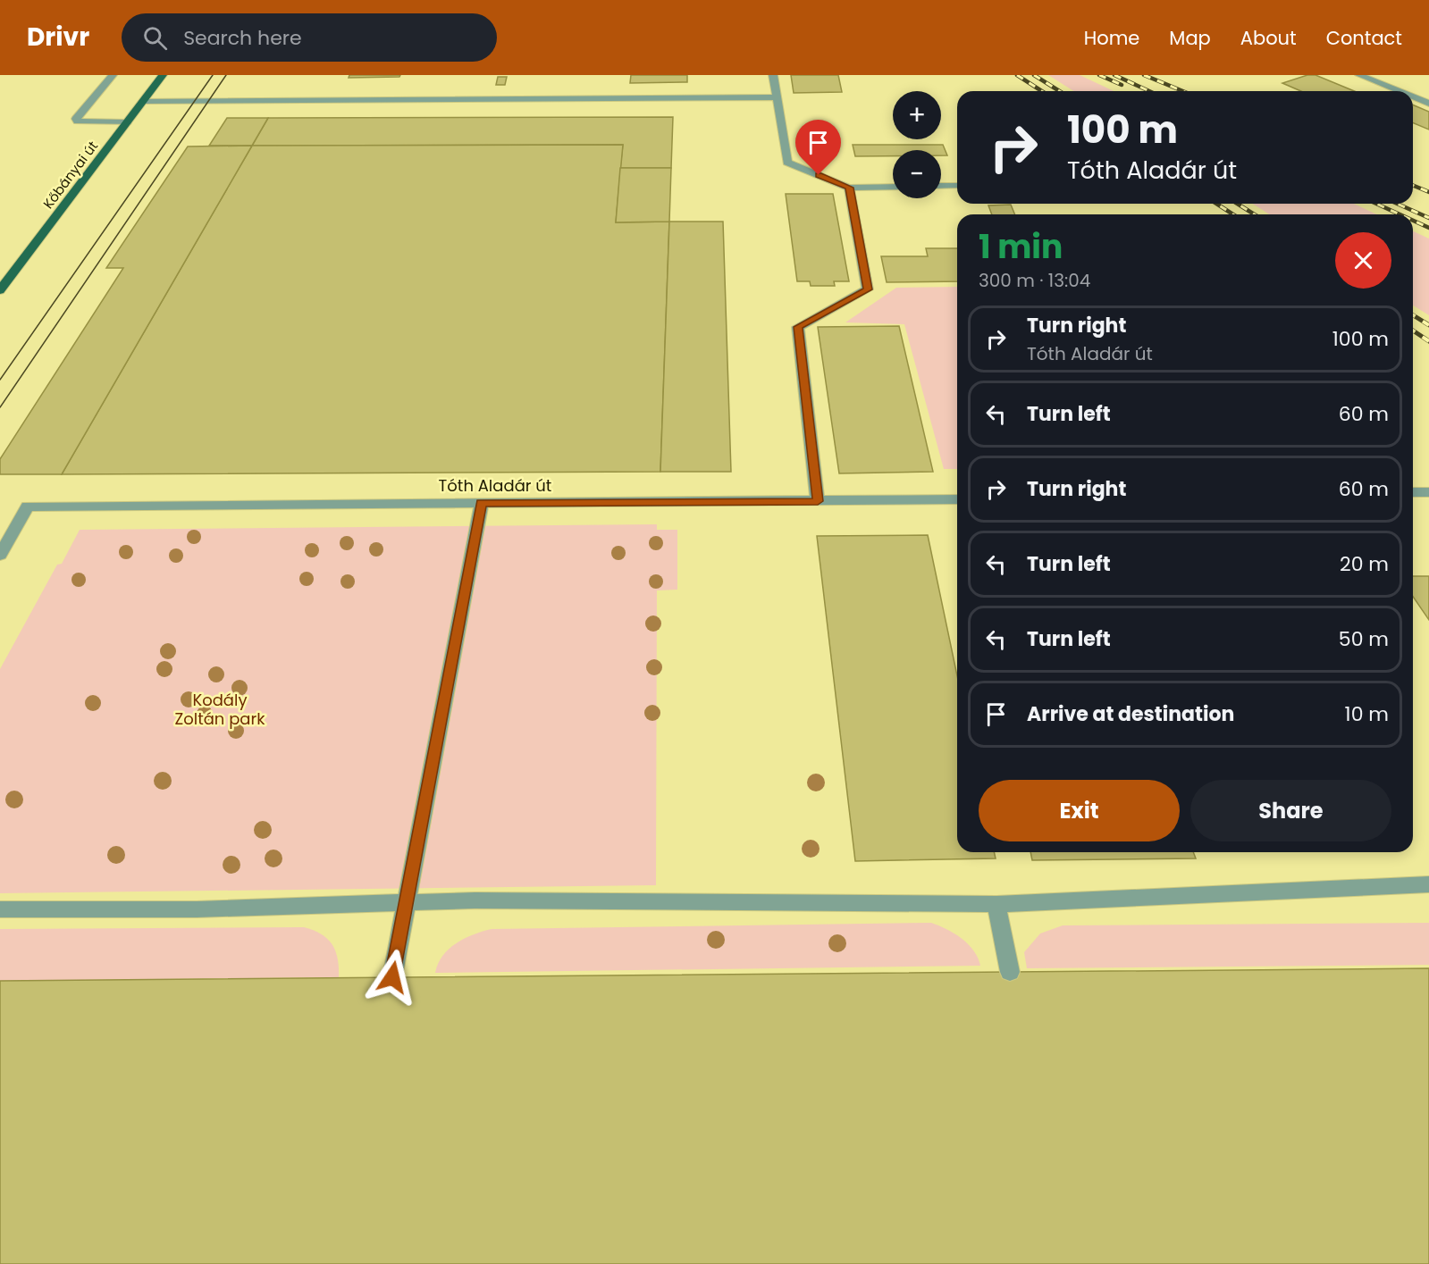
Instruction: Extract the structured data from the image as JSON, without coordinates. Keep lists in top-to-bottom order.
{
  "streets": {
    "main road": ["Kőbányai út"],
    "street": ["Tóth Aladár út"]
  },
  "parks": ["Kodály Zoltán park"],
  "page": {
    "header": "Drivr",
    "search": "Search here",
    "nav": [
      "Home",
      "Map",
      "About",
      "Contact"
    ],
    "map_buttons": ["+", "−"],
    "turn": ["100 m", "Tóth Aladár út"],
    "heading": ["1 min", "300 m · 13:04"],
    "list": [
      {
        "name": "Turn right",
        "note": "Tóth Aladár út",
        "value": "100 m"
      },
      {
        "name": "Turn left",
        "value": "60 m"
      },
      {
        "name": "Turn right",
        "value": "60 m"
      },
      {
        "name": "Turn left",
        "value": "20 m"
      },
      {
        "name": "Turn left",
        "value": "50 m"
      },
      {
        "name": "Arrive at destination",
        "value": "10 m"
      }
    ],
    "buttons": ["Exit", "Share"]
  }
}
